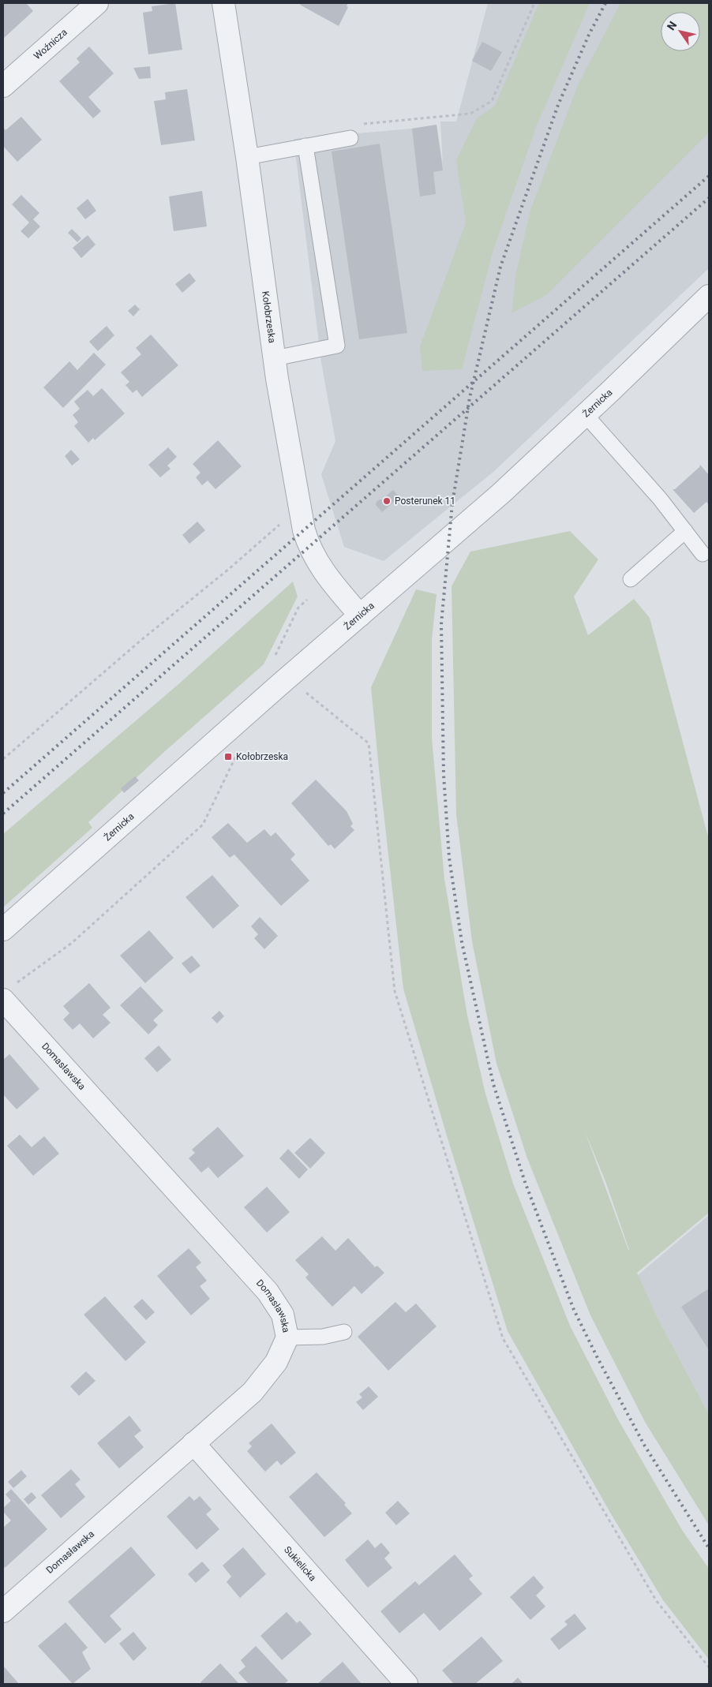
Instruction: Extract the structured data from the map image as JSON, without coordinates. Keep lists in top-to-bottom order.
{
  "streets": {
    "street": [
      "Woźnicza",
      "Kołobrzeska",
      "Żernicka",
      "Domasławska",
      "Sukielicka"
    ]
  },
  "crossings": [
    ["Kołobrzeska", "Żernicka"],
    ["Domasławska", "Sukielicka"]
  ],
  "places": {
    "other": ["Posterunek 11"],
    "transit": ["Kołobrzeska"]
  },
  "north": "top left"
}
